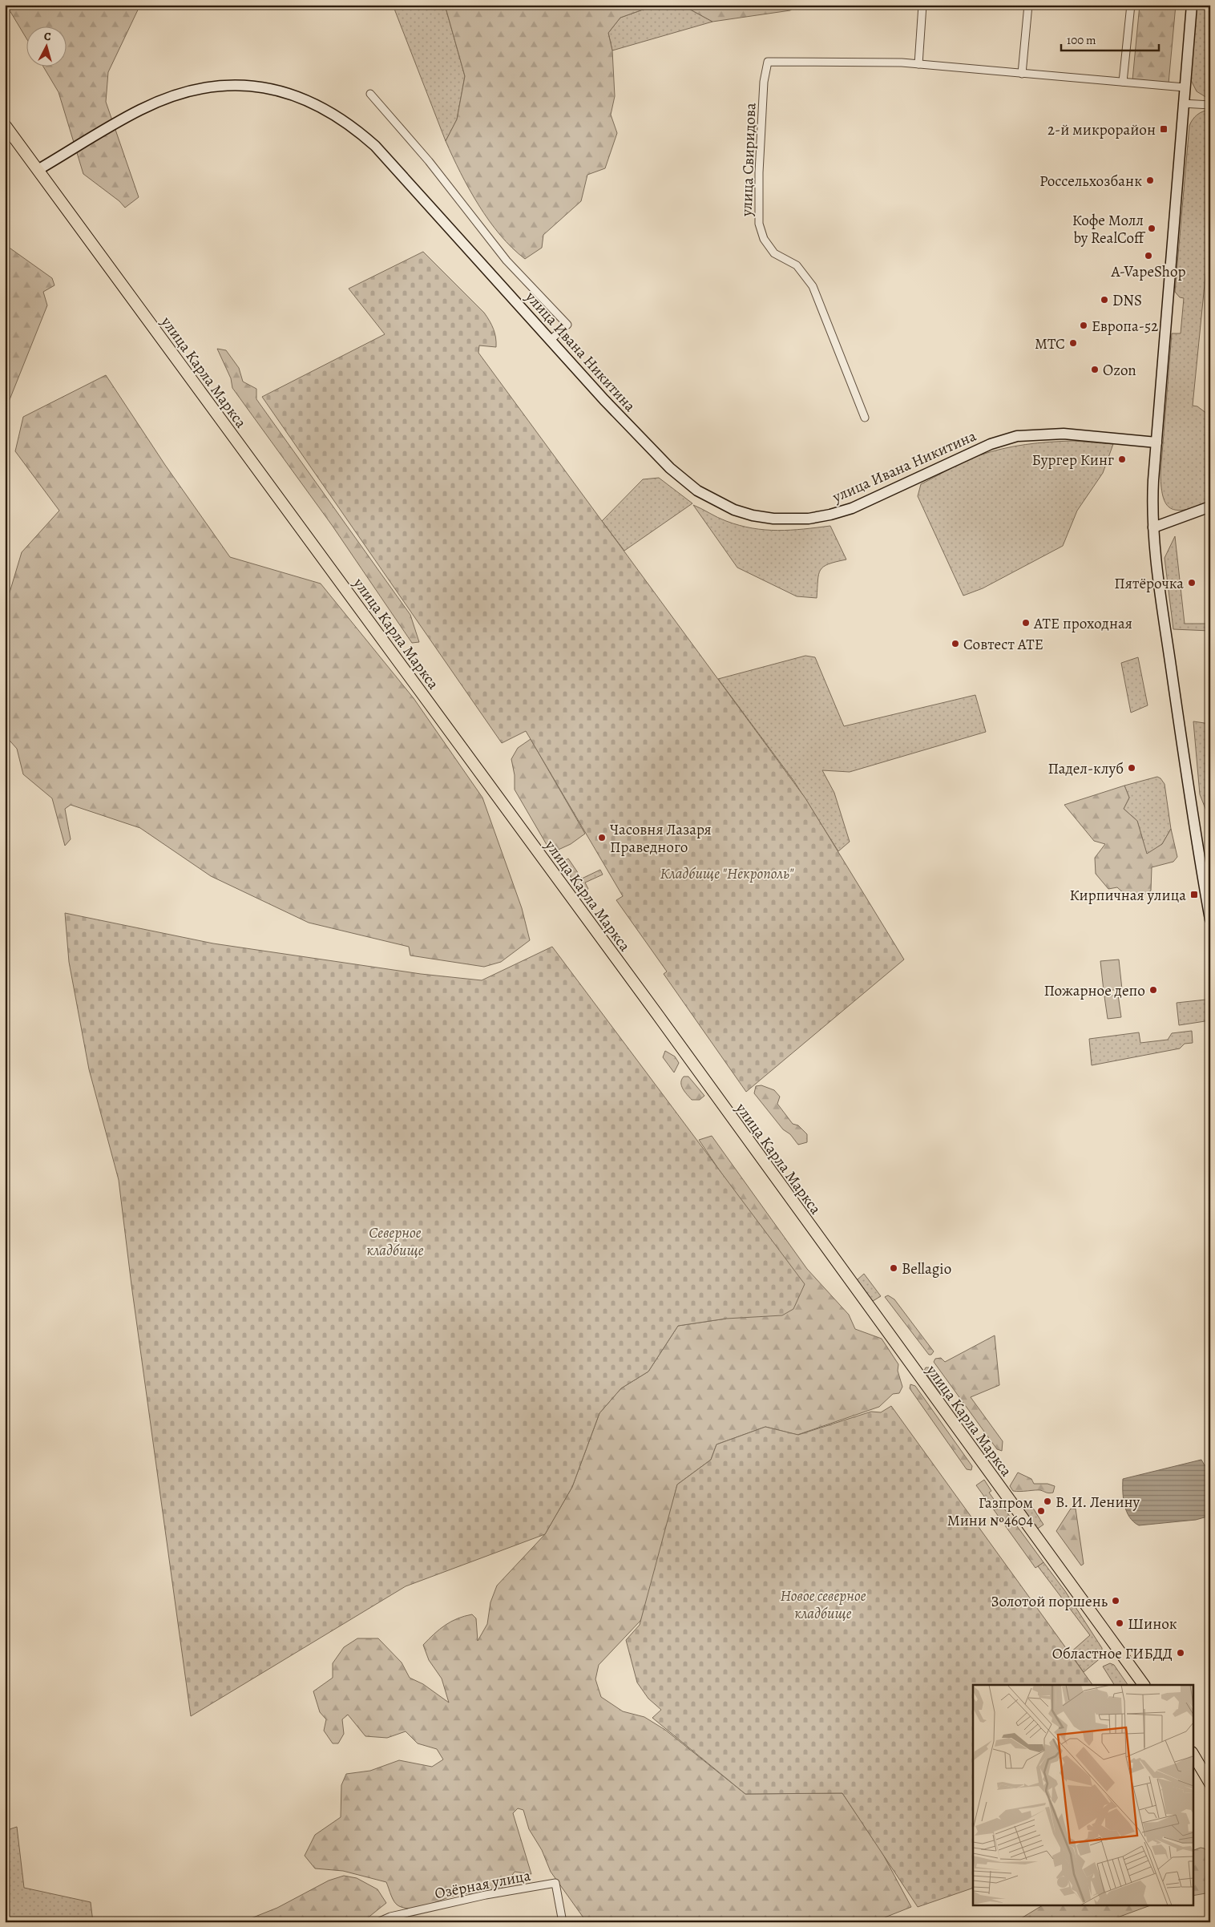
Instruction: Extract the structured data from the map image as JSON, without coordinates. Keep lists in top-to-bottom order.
{
  "streets": {
    "main road": ["улица Ивана Никитина", "улица Карла Маркса"],
    "street": ["улица Свиридова", "Озёрная улица"]
  },
  "crossings": [
    ["улица Ивана Никитина", "улица Карла Маркса"]
  ],
  "parks": ["Кладбище \"Некрополь\"", "Северное кладбище", "Новое северное кладбище"],
  "places": {
    "transit": ["2-й микрорайон", "Кирпичная улица"],
    "other": [
      "Россельхозбанк",
      "Кофе Молл by RealCoff",
      "A-VapeShop",
      "DNS",
      "Европа-52",
      "МТС",
      "Ozon",
      "Бургер Кинг",
      "Пятёрочка",
      "АТЕ проходная",
      "Совтест АТЕ",
      "Падел-клуб",
      "Часовня Лазаря Праведного",
      "Пожарное депо",
      "Bellagio",
      "В. И. Ленину",
      "Газпром Мини №4604",
      "Золотой поршень",
      "Шинок",
      "Областное ГИБДД"
    ]
  },
  "scale_bar": "100 m",
  "north": "top"
}
